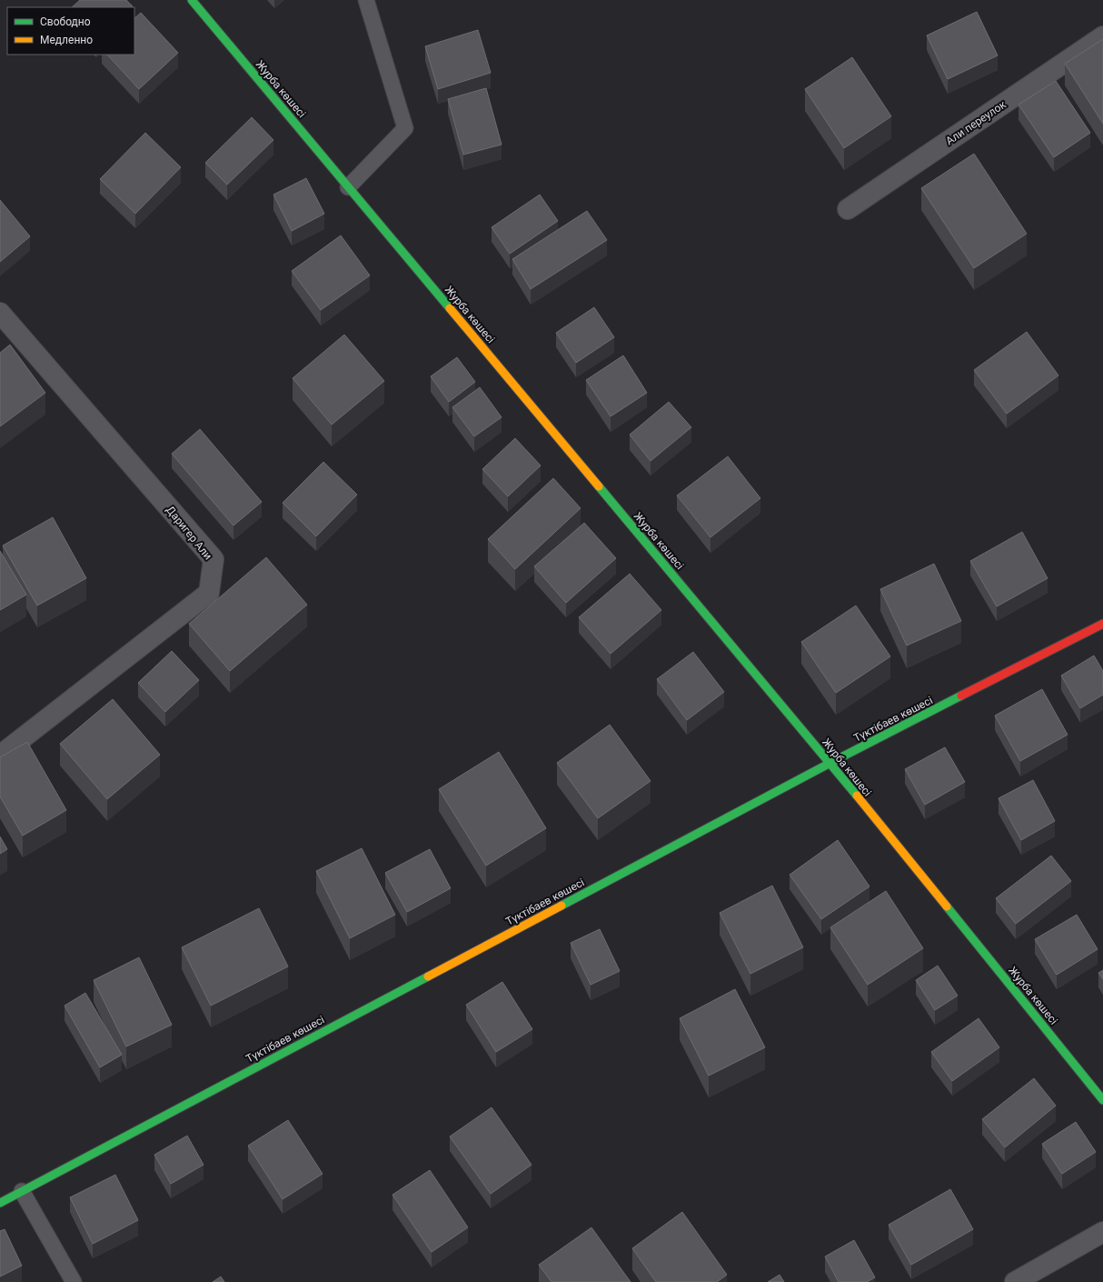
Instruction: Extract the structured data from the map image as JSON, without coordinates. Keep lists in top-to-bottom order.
{
  "streets": {
    "street": [
      "Журба көшесі",
      "Али переулок",
      "Даригер Али",
      "Түктібаев көшесі"
    ]
  },
  "crossings": [
    ["Журба көшесі", "Түктібаев көшесі"]
  ],
  "legend": ["Свободно", "Медленно"]
}
